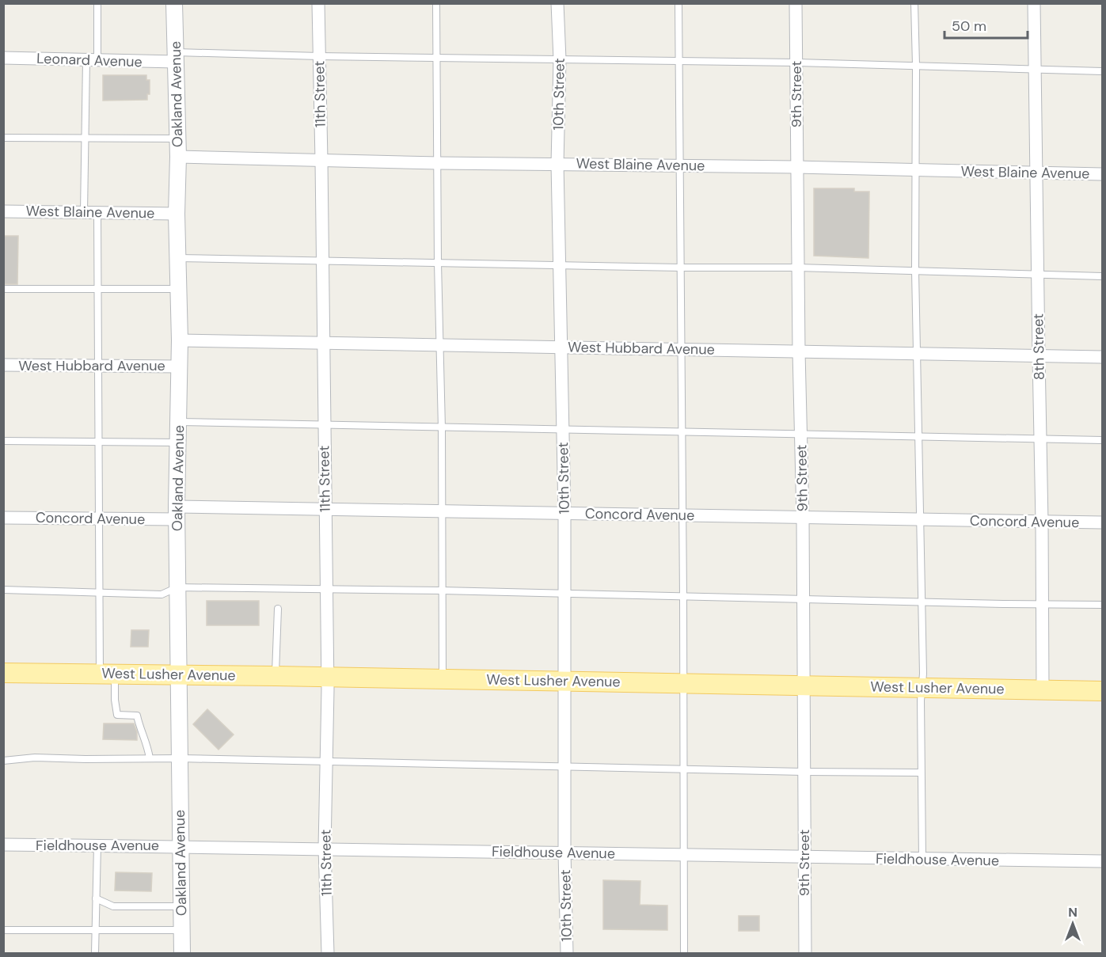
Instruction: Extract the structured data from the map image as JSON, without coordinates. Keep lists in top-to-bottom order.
{
  "streets": {
    "main road": ["West Lusher Avenue"],
    "street": [
      "Leonard Avenue",
      "Oakland Avenue",
      "11th Street",
      "10th Street",
      "9th Street",
      "West Blaine Avenue",
      "8th Street",
      "West Hubbard Avenue",
      "Concord Avenue",
      "Fieldhouse Avenue"
    ]
  },
  "crossings": [
    ["Leonard Avenue", "Oakland Avenue"],
    ["Oakland Avenue", "West Blaine Avenue"],
    ["Oakland Avenue", "West Hubbard Avenue"],
    ["Oakland Avenue", "Concord Avenue"],
    ["Oakland Avenue", "West Lusher Avenue"],
    ["Oakland Avenue", "Fieldhouse Avenue"],
    ["11th Street", "West Blaine Avenue"],
    ["11th Street", "West Hubbard Avenue"],
    ["11th Street", "Concord Avenue"],
    ["11th Street", "West Lusher Avenue"],
    ["11th Street", "Fieldhouse Avenue"],
    ["10th Street", "West Blaine Avenue"],
    ["10th Street", "West Hubbard Avenue"],
    ["10th Street", "Concord Avenue"],
    ["10th Street", "West Lusher Avenue"],
    ["10th Street", "Fieldhouse Avenue"],
    ["9th Street", "West Blaine Avenue"],
    ["9th Street", "West Hubbard Avenue"],
    ["9th Street", "Concord Avenue"],
    ["9th Street", "West Lusher Avenue"],
    ["9th Street", "Fieldhouse Avenue"],
    ["West Blaine Avenue", "8th Street"],
    ["8th Street", "West Hubbard Avenue"],
    ["8th Street", "Concord Avenue"],
    ["8th Street", "West Lusher Avenue"]
  ],
  "scale_bar": "50 m",
  "north": "top"
}
